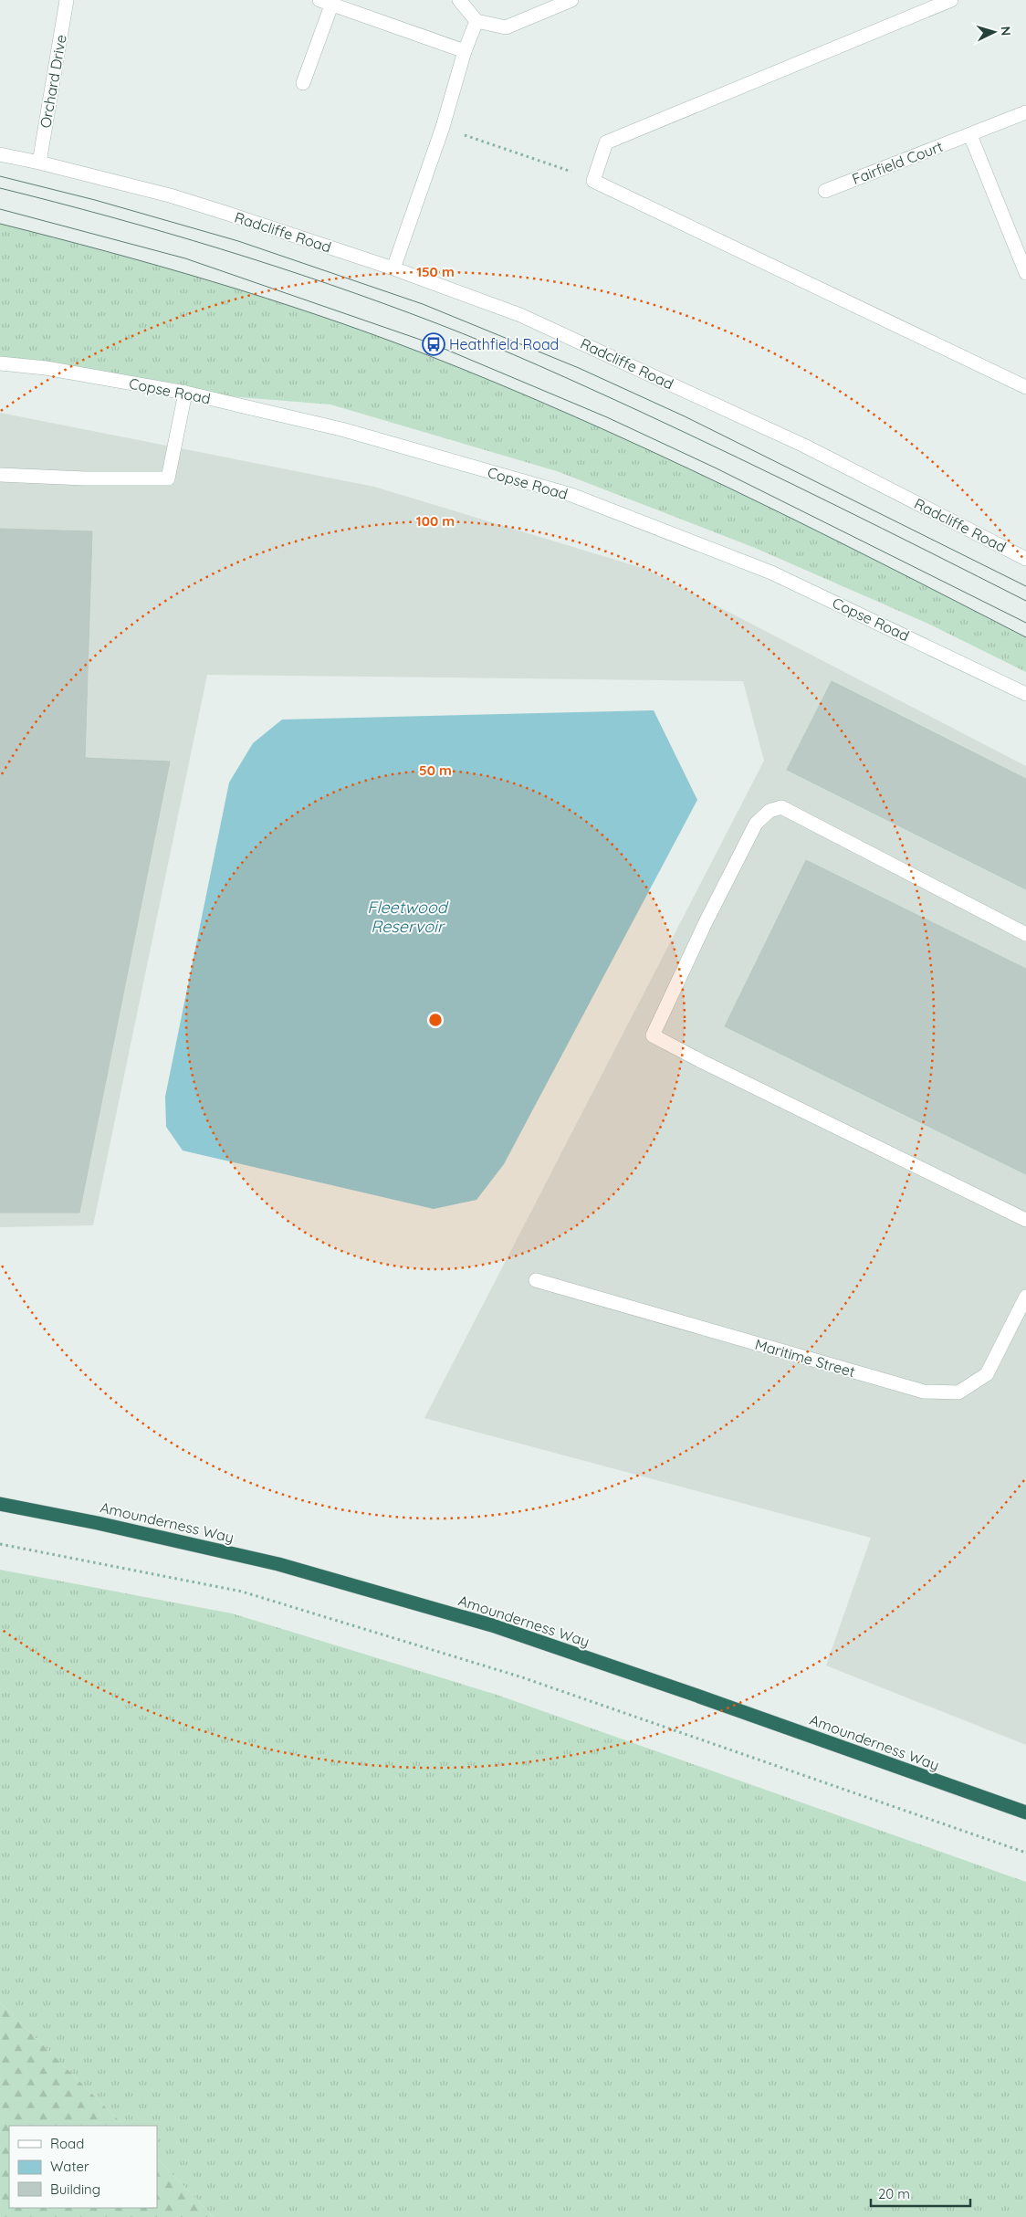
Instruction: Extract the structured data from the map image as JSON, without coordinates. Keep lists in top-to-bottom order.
{
  "streets": {
    "highway": ["Amounderness Way"],
    "street": [
      "Orchard Drive",
      "Fairfield Court",
      "Radcliffe Road",
      "Copse Road",
      "Maritime Street"
    ]
  },
  "crossings": [
    ["Orchard Drive", "Radcliffe Road"]
  ],
  "water": ["Fleetwood Reservoir"],
  "places": {
    "bus stop": ["Heathfield Road"]
  },
  "legend": ["Road", "Water", "Building"],
  "scale_bar": "20 m",
  "north": "right",
  "rings": ["150 m", "100 m", "50 m"]
}
